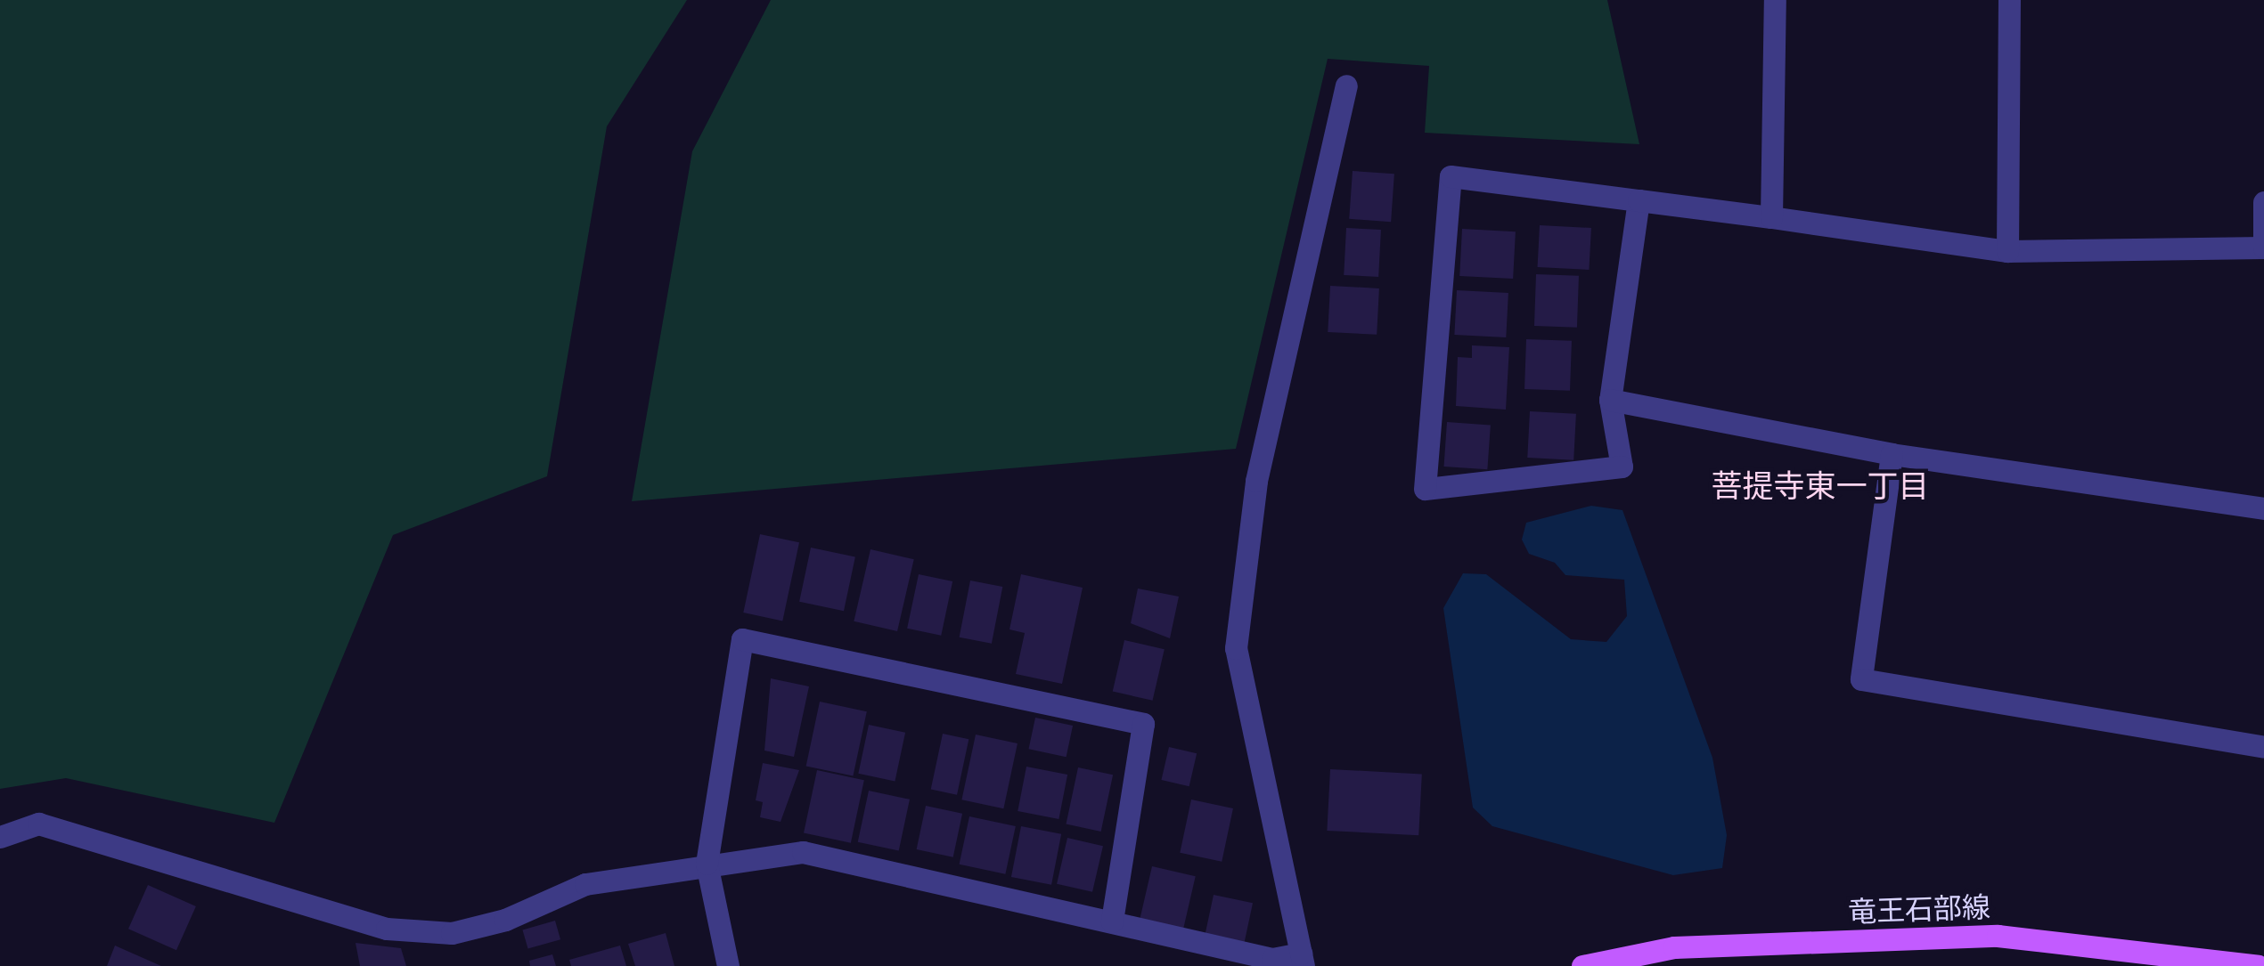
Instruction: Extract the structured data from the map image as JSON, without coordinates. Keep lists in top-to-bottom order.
{
  "streets": {
    "main road": ["竜王石部線"]
  },
  "districts": ["菩提寺東一丁目"]
}
